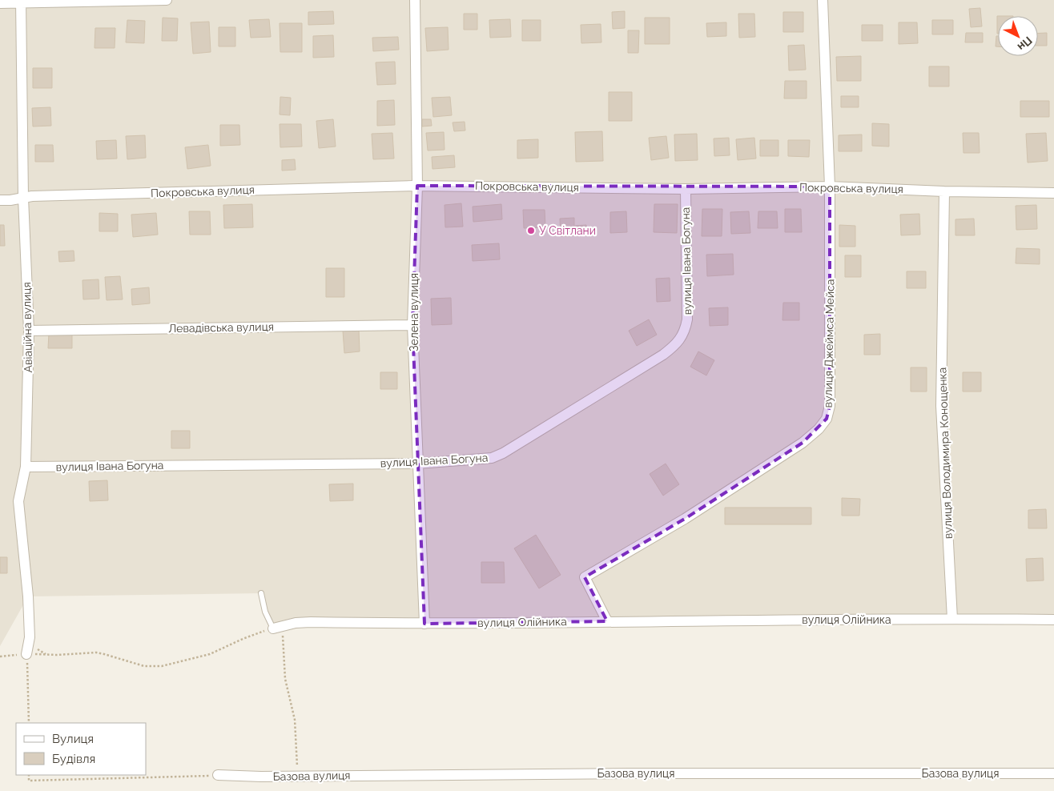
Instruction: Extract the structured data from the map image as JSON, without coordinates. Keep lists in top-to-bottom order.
{
  "streets": {
    "street": [
      "Покровська вулиця",
      "вулиця Івана Богуна",
      "Зелена вулиця",
      "Авіаційна вулиця",
      "Левадівська вулиця",
      "вулиця Джеймса Мейса",
      "вулиця Володимира Конощенка",
      "вулиця Олійника",
      "Базова вулиця"
    ]
  },
  "crossings": [
    ["Покровська вулиця", "вулиця Івана Богуна"],
    ["Покровська вулиця", "Зелена вулиця"],
    ["Покровська вулиця", "Авіаційна вулиця"],
    ["Покровська вулиця", "вулиця Джеймса Мейса"],
    ["Покровська вулиця", "вулиця Володимира Конощенка"],
    ["вулиця Івана Богуна", "Зелена вулиця"],
    ["вулиця Івана Богуна", "Авіаційна вулиця"],
    ["Зелена вулиця", "Левадівська вулиця"],
    ["Зелена вулиця", "вулиця Олійника"],
    ["Авіаційна вулиця", "Левадівська вулиця"],
    ["вулиця Джеймса Мейса", "вулиця Олійника"],
    ["вулиця Володимира Конощенка", "вулиця Олійника"]
  ],
  "places": ["У Світлани"],
  "legend": ["Вулиця", "Будівля"],
  "north": "bottom right"
}
